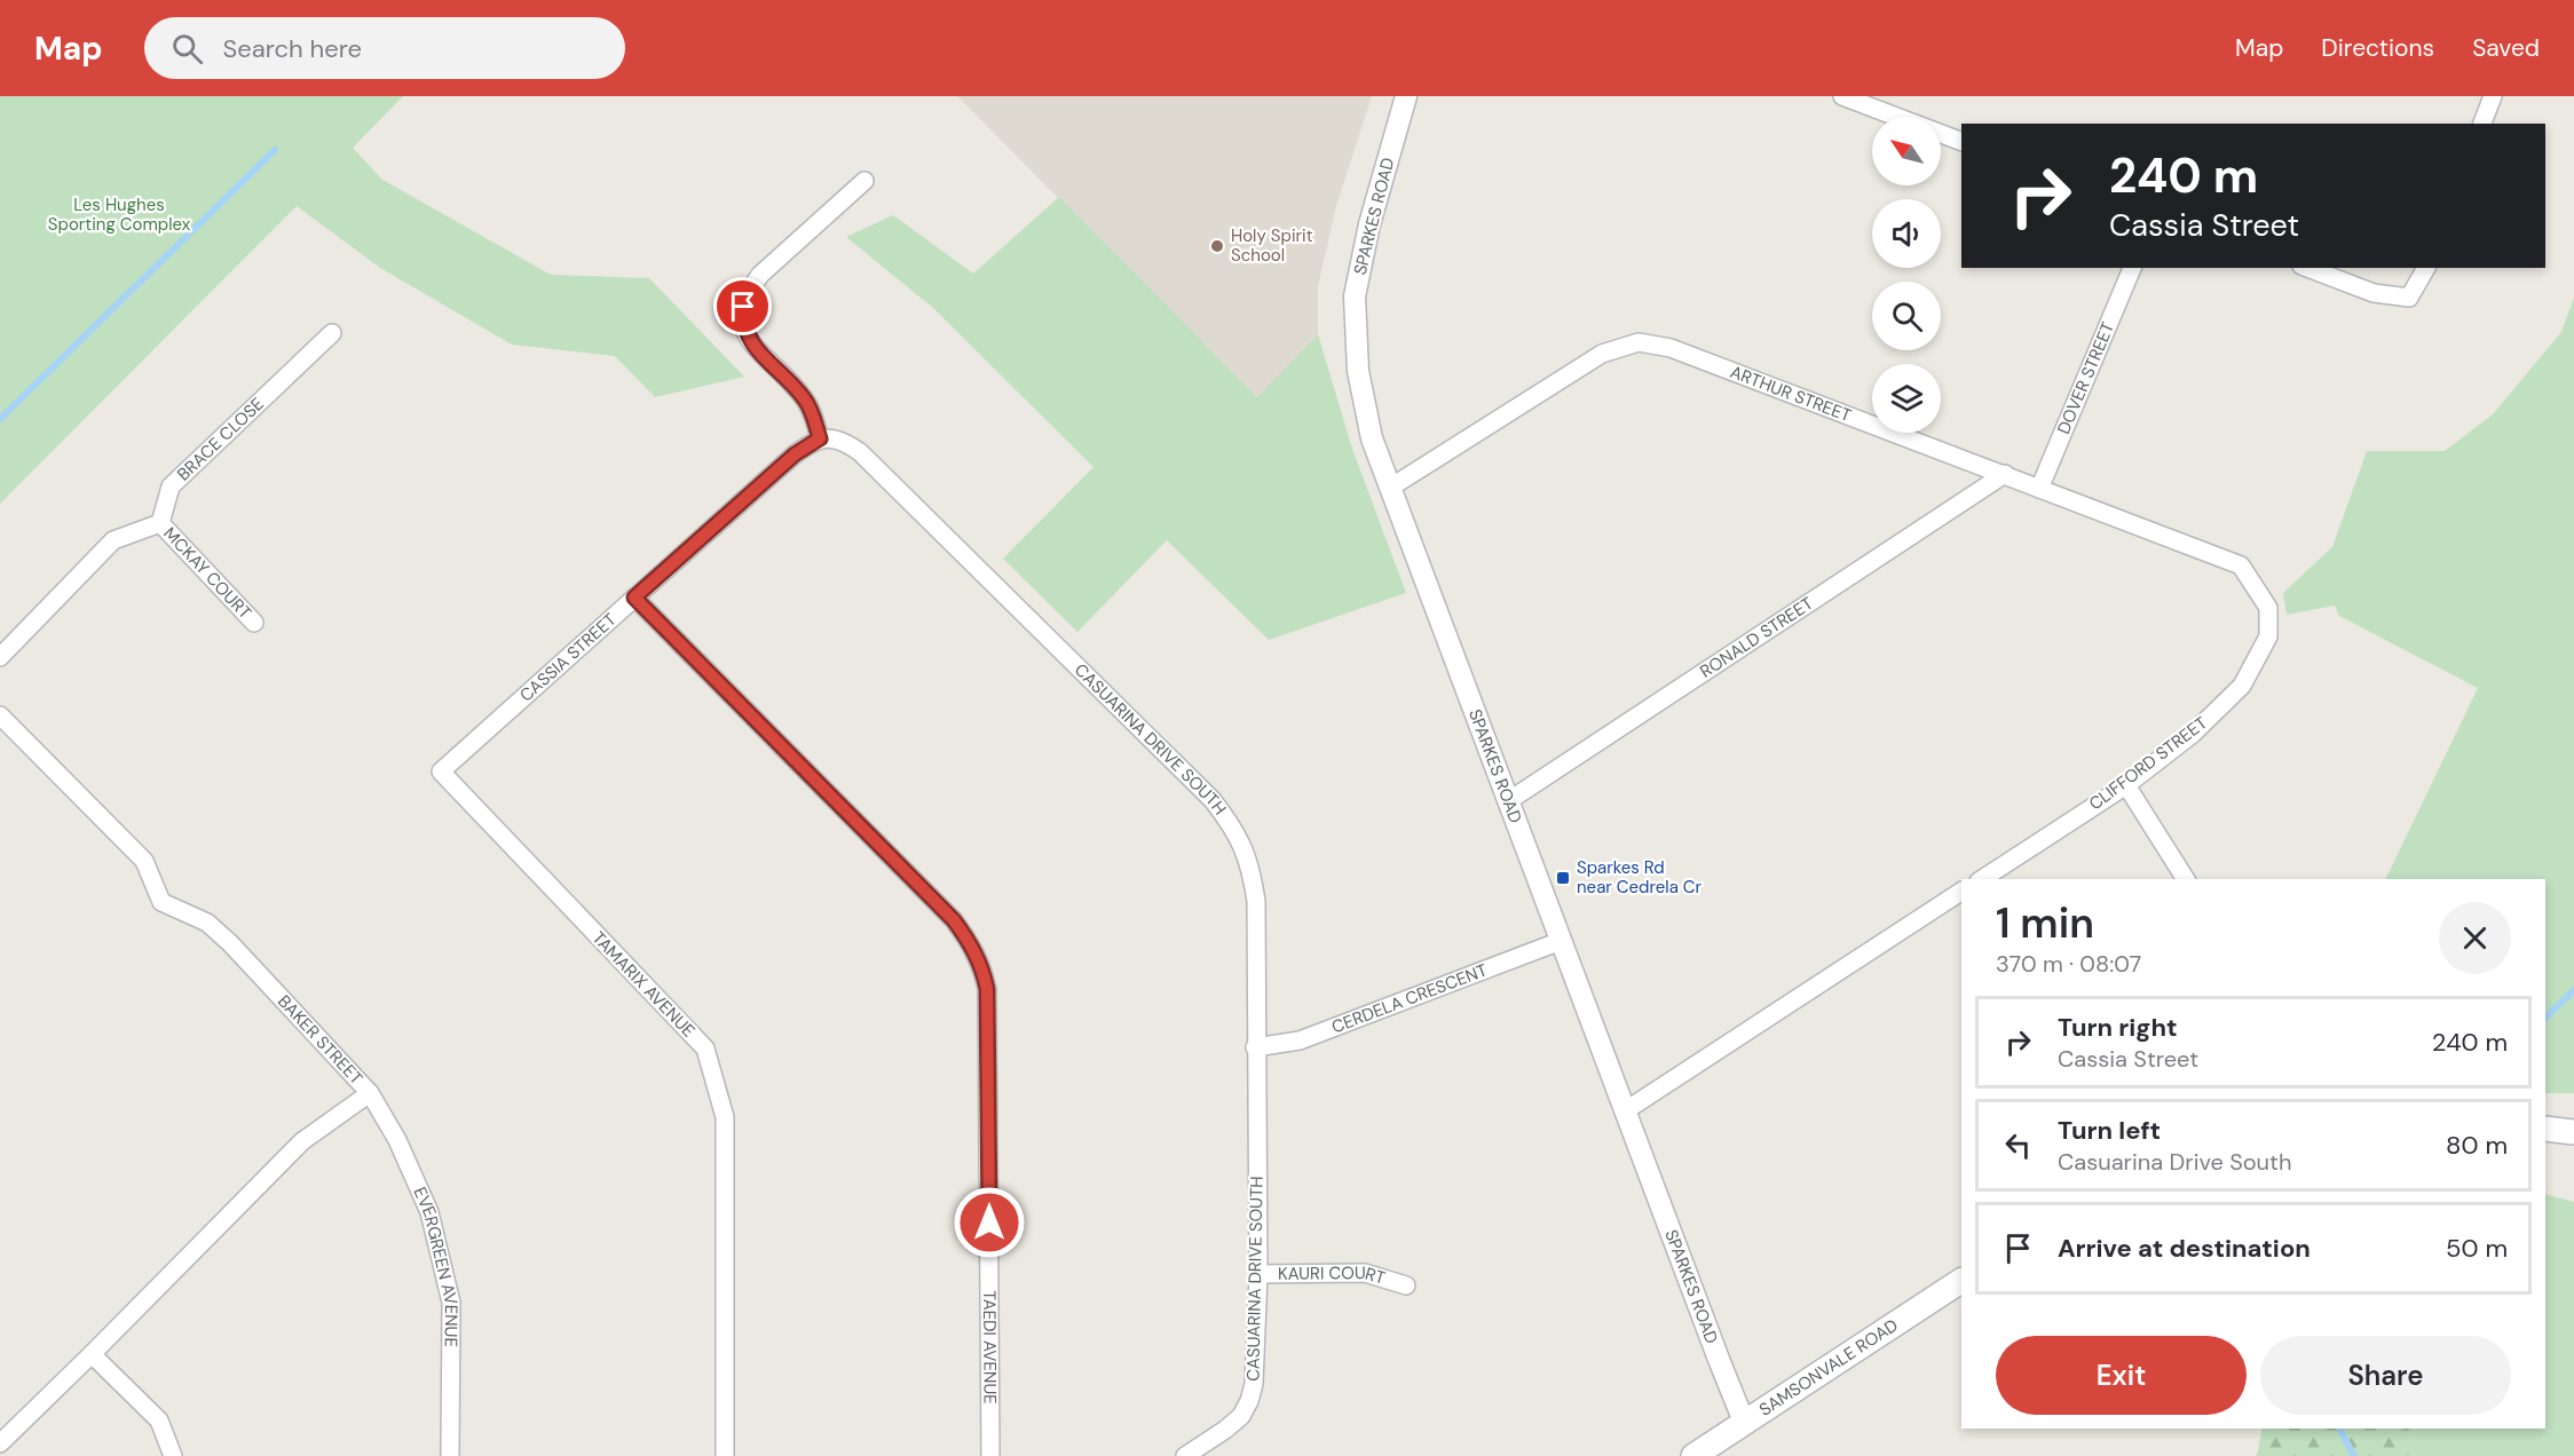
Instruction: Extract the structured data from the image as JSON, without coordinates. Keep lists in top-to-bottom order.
{
  "streets": {
    "main road": ["SAMSONVALE ROAD"],
    "street": [
      "SPARKES ROAD",
      "DOVER STREET",
      "ARTHUR STREET",
      "BRACE CLOSE",
      "MCKAY COURT",
      "RONALD STREET",
      "CASSIA STREET",
      "CASUARINA DRIVE SOUTH",
      "CLIFFORD STREET",
      "TAMARIX AVENUE",
      "CERDELA CRESCENT",
      "BAKER STREET",
      "EVERGREEN AVENUE",
      "KAURI COURT",
      "TAEDI AVENUE"
    ]
  },
  "crossings": [
    ["SPARKES ROAD", "ARTHUR STREET"],
    ["SPARKES ROAD", "RONALD STREET"],
    ["SPARKES ROAD", "CERDELA CRESCENT"],
    ["SPARKES ROAD", "SAMSONVALE ROAD"],
    ["DOVER STREET", "ARTHUR STREET"],
    ["ARTHUR STREET", "RONALD STREET"],
    ["ARTHUR STREET", "CLIFFORD STREET"],
    ["BRACE CLOSE", "MCKAY COURT"],
    ["CASSIA STREET", "CASUARINA DRIVE SOUTH"],
    ["CASSIA STREET", "TAMARIX AVENUE"],
    ["CASSIA STREET", "TAEDI AVENUE"],
    ["CASUARINA DRIVE SOUTH", "CERDELA CRESCENT"],
    ["CASUARINA DRIVE SOUTH", "KAURI COURT"],
    ["BAKER STREET", "EVERGREEN AVENUE"]
  ],
  "parks": ["Les Hughes Sporting Complex"],
  "places": {
    "other": ["Holy Spirit School"],
    "transit": ["Sparkes Rd near Cedrela Cr"]
  },
  "north": "top left",
  "page": {
    "header": "Map",
    "search": "Search here",
    "nav": ["Map", "Directions", "Saved"],
    "turn": ["240 m", "Cassia Street"],
    "heading": ["1 min", "370 m · 08:07"],
    "list": [
      {
        "name": "Turn right",
        "note": "Cassia Street",
        "value": "240 m"
      },
      {
        "name": "Turn left",
        "note": "Casuarina Drive South",
        "value": "80 m"
      },
      {
        "name": "Arrive at destination",
        "value": "50 m"
      }
    ],
    "buttons": ["Exit", "Share"]
  }
}
